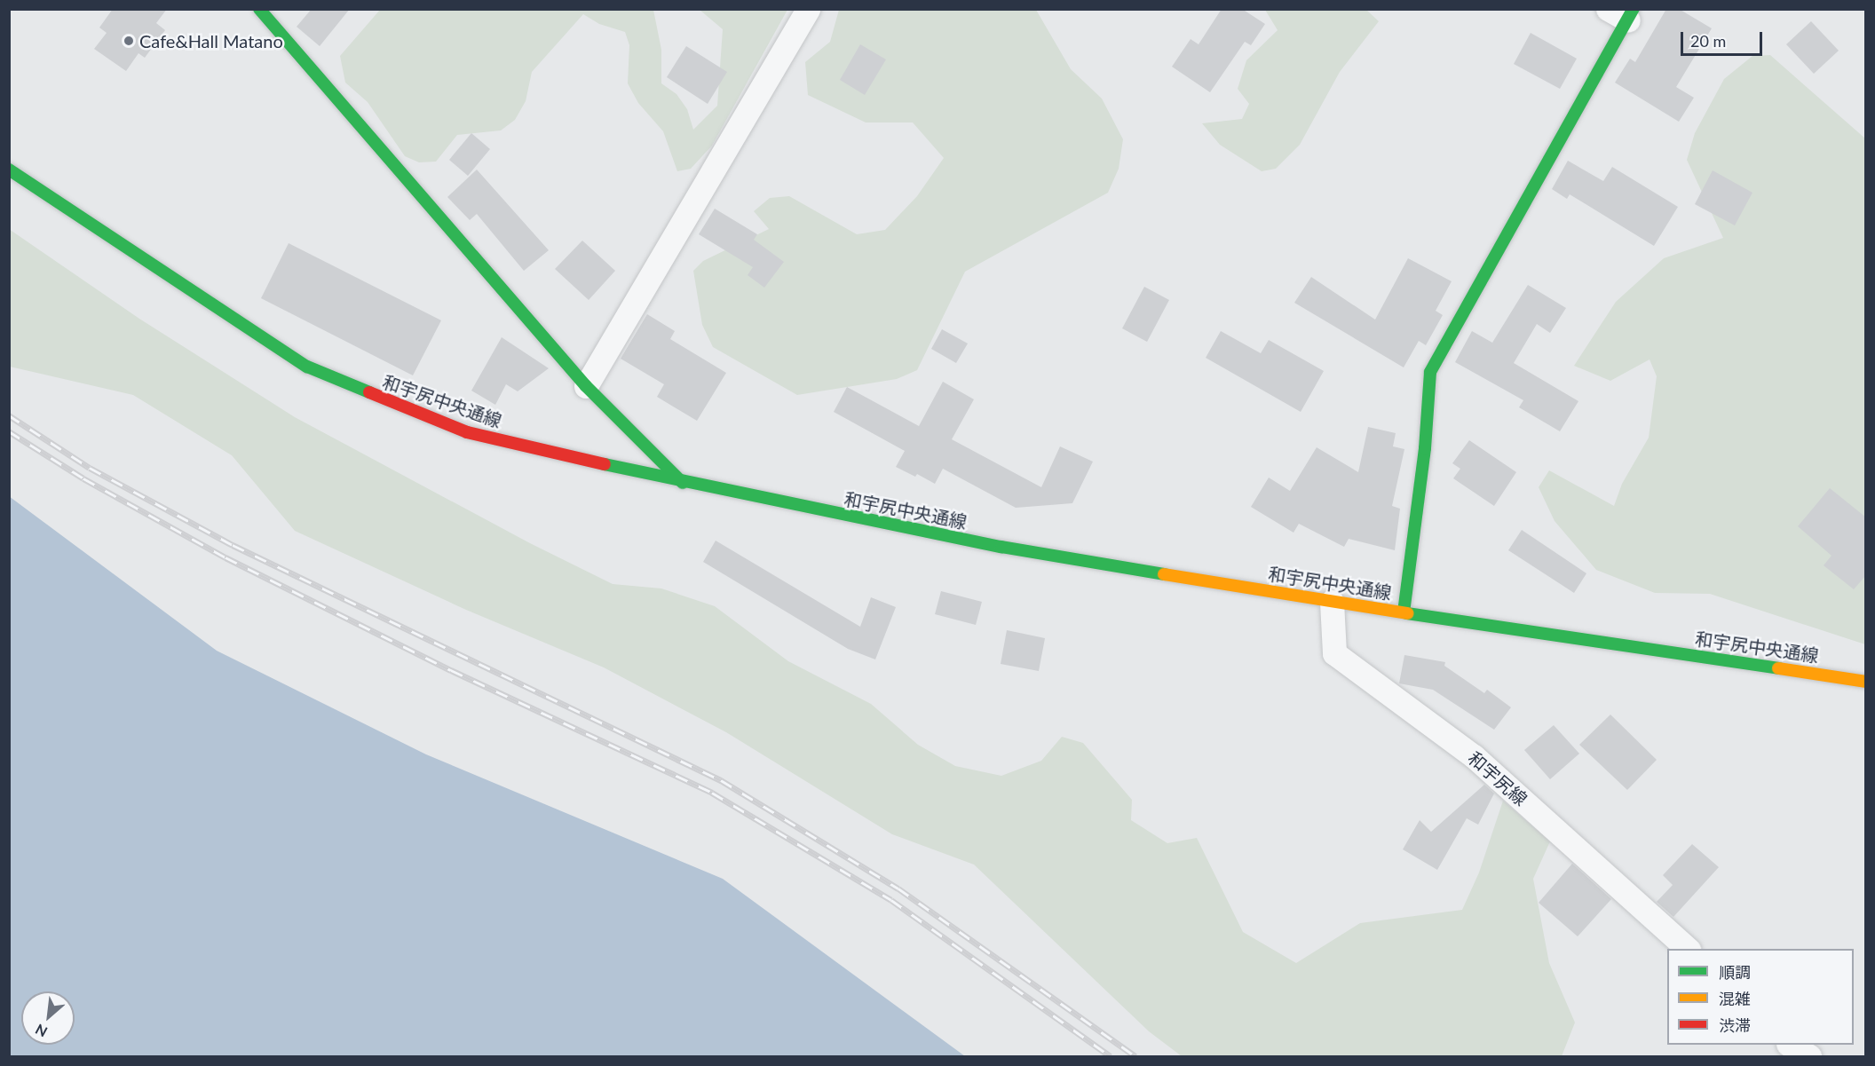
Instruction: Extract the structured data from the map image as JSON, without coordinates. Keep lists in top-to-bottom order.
{
  "streets": {
    "street": ["和宇尻中央通線", "和宇尻線"]
  },
  "crossings": [
    ["和宇尻中央通線", "和宇尻線"]
  ],
  "places": ["Cafe&Hall Matano"],
  "legend": ["順調", "混雑", "渋滞"],
  "scale_bar": "20 m",
  "north": "bottom left"
}
